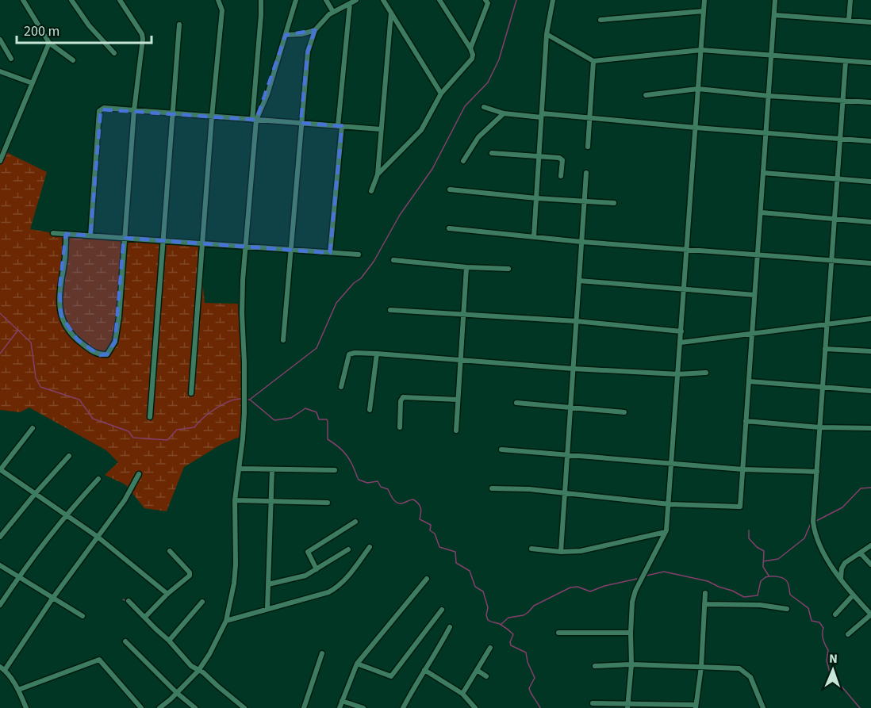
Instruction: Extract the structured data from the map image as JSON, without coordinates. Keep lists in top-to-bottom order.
{
  "scale_bar": "200 m",
  "north": "top"
}
